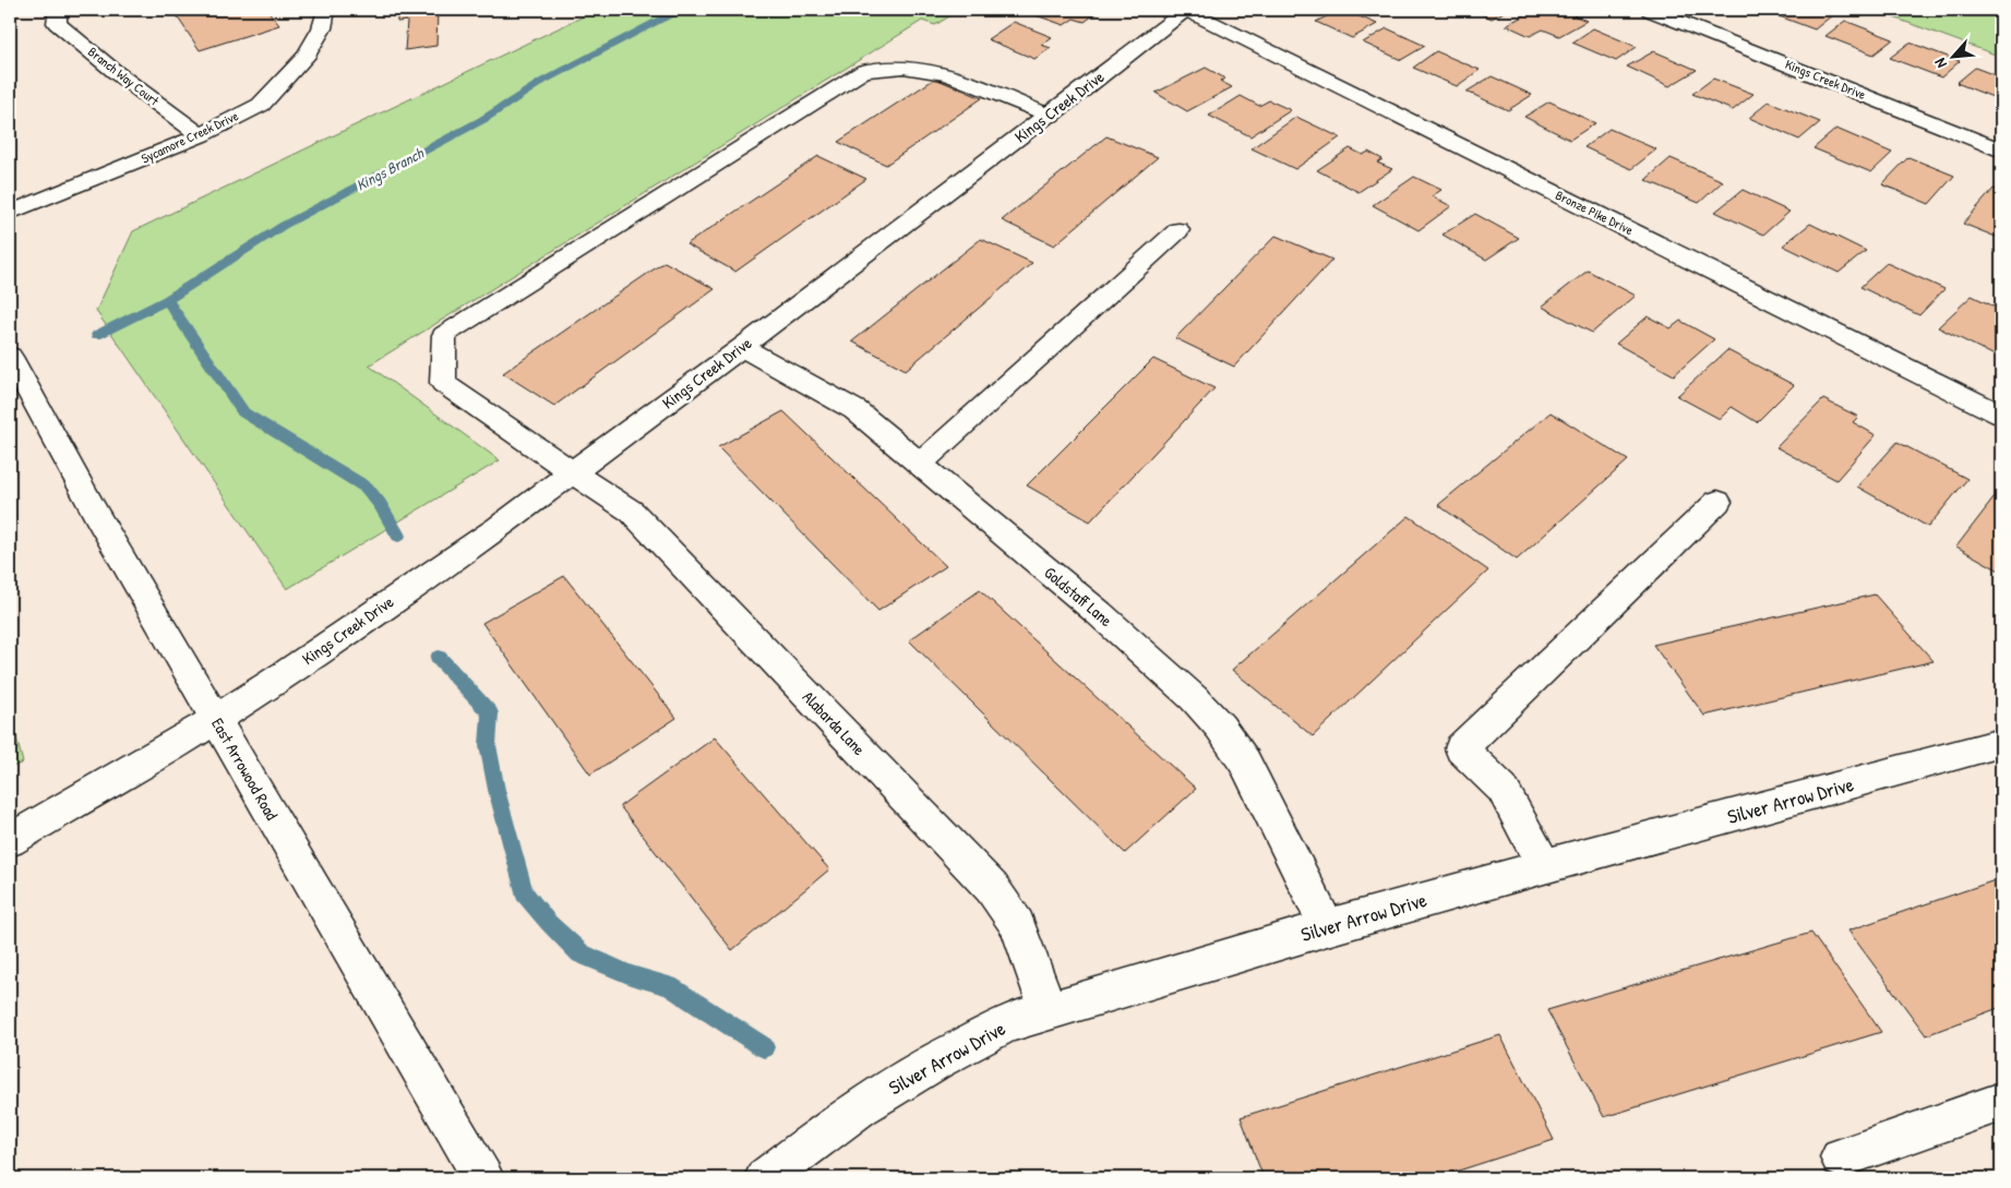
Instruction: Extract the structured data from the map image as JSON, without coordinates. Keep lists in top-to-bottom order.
{
  "streets": {
    "street": [
      "Branch Way Court",
      "Kings Creek Drive",
      "Sycamore Creek Drive",
      "Bronze Pike Drive",
      "Goldstaff Lane",
      "Alabarda Lane",
      "East Arrowood Road",
      "Silver Arrow Drive"
    ]
  },
  "crossings": [
    ["Branch Way Court", "Sycamore Creek Drive"],
    ["Kings Creek Drive", "Bronze Pike Drive"],
    ["Kings Creek Drive", "Goldstaff Lane"],
    ["Kings Creek Drive", "Alabarda Lane"],
    ["Kings Creek Drive", "East Arrowood Road"],
    ["Goldstaff Lane", "Silver Arrow Drive"],
    ["Alabarda Lane", "Silver Arrow Drive"]
  ],
  "water": ["Kings Branch"],
  "north": "bottom left"
}
